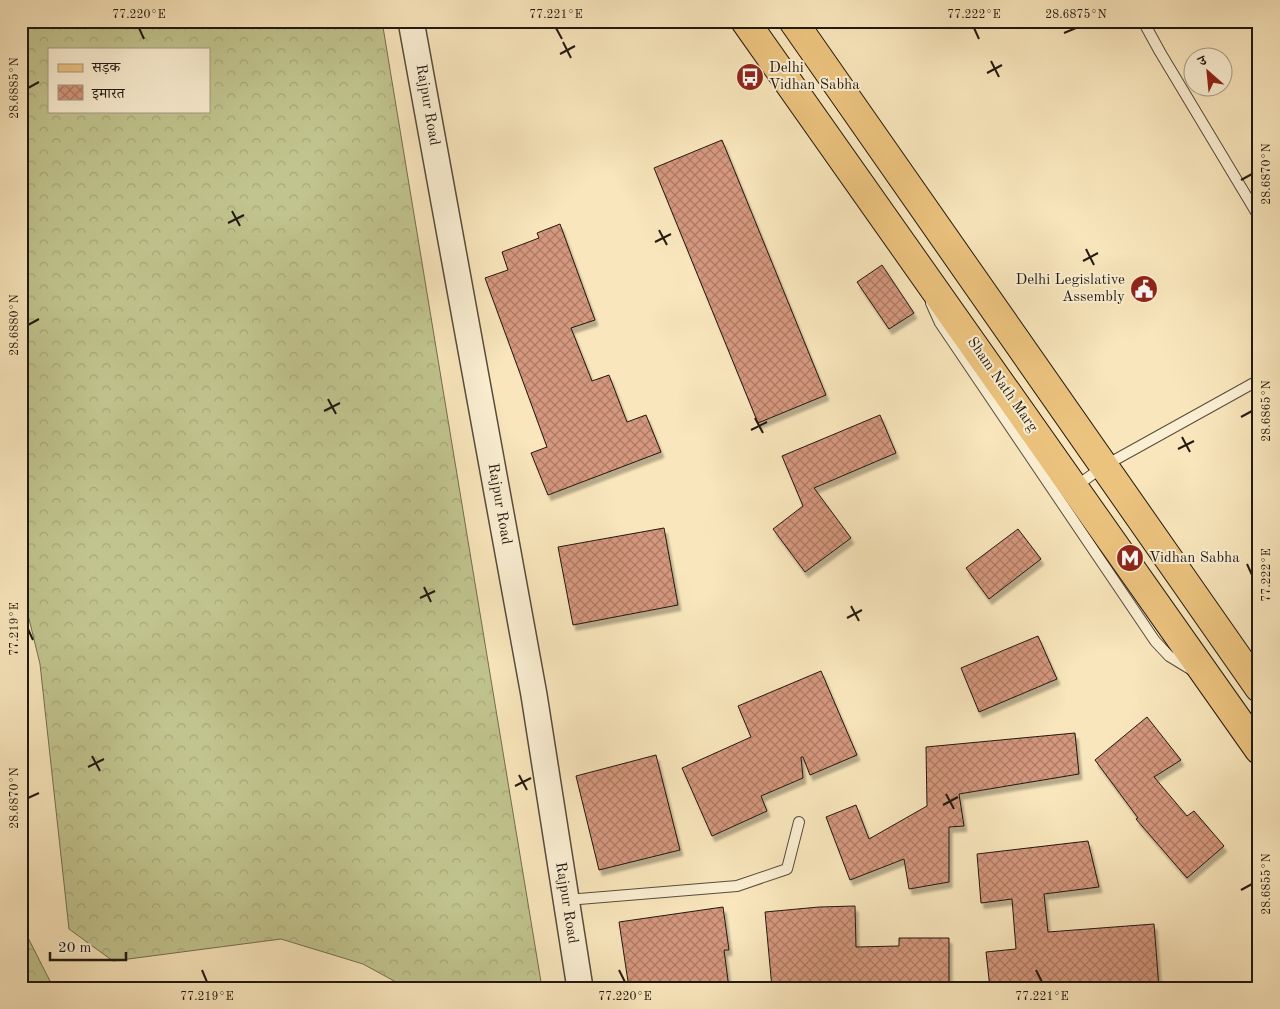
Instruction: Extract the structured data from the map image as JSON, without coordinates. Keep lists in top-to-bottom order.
{
  "streets": {
    "main road": ["Sham Nath Marg"],
    "street": ["Rajpur Road"]
  },
  "places": {
    "bus stop": ["Delhi Vidhan Sabha"],
    "public building": ["Delhi Legislative Assembly"],
    "metro station": ["Vidhan Sabha"]
  },
  "legend": ["सड़क", "इमारत"],
  "scale_bar": "20 m",
  "north": "top left",
  "coordinates": [
    "77.220°E",
    "77.221°E",
    "77.222°E",
    "28.6875°N",
    "28.6885°N",
    "28.6870°N",
    "28.6880°N",
    "28.6865°N",
    "77.219°E",
    "28.6855°N"
  ]
}
